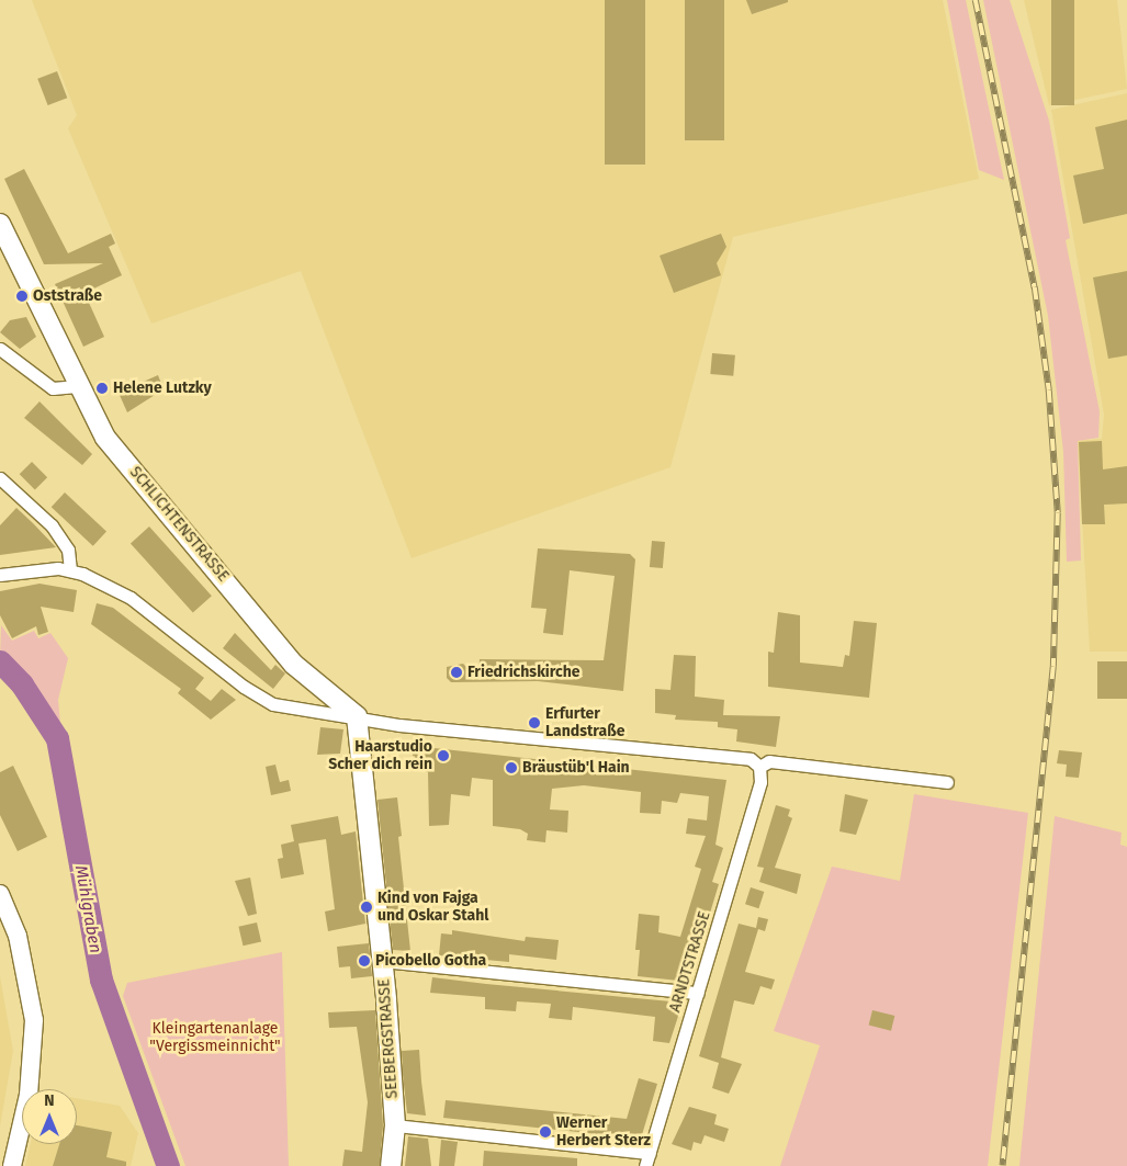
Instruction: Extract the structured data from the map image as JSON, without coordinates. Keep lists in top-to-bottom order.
{
  "streets": {
    "main road": ["SCHLICHTENSTRASSE", "SEEBERGSTRASSE"],
    "street": ["ARNDTSTRASSE"]
  },
  "crossings": [
    ["SCHLICHTENSTRASSE", "SEEBERGSTRASSE"]
  ],
  "water": ["Mühlgraben"],
  "parks": ["Kleingartenanlage \"Vergissmeinnicht\""],
  "places": [
    "Oststraße",
    "Helene Lutzky",
    "Friedrichskirche",
    "Erfurter Landstraße",
    "Haarstudio Scher dich rein",
    "Bräustüb'l Hain",
    "Kind von Fajga und Oskar Stahl",
    "Picobello Gotha",
    "Werner Herbert Sterz"
  ],
  "north": "top"
}
